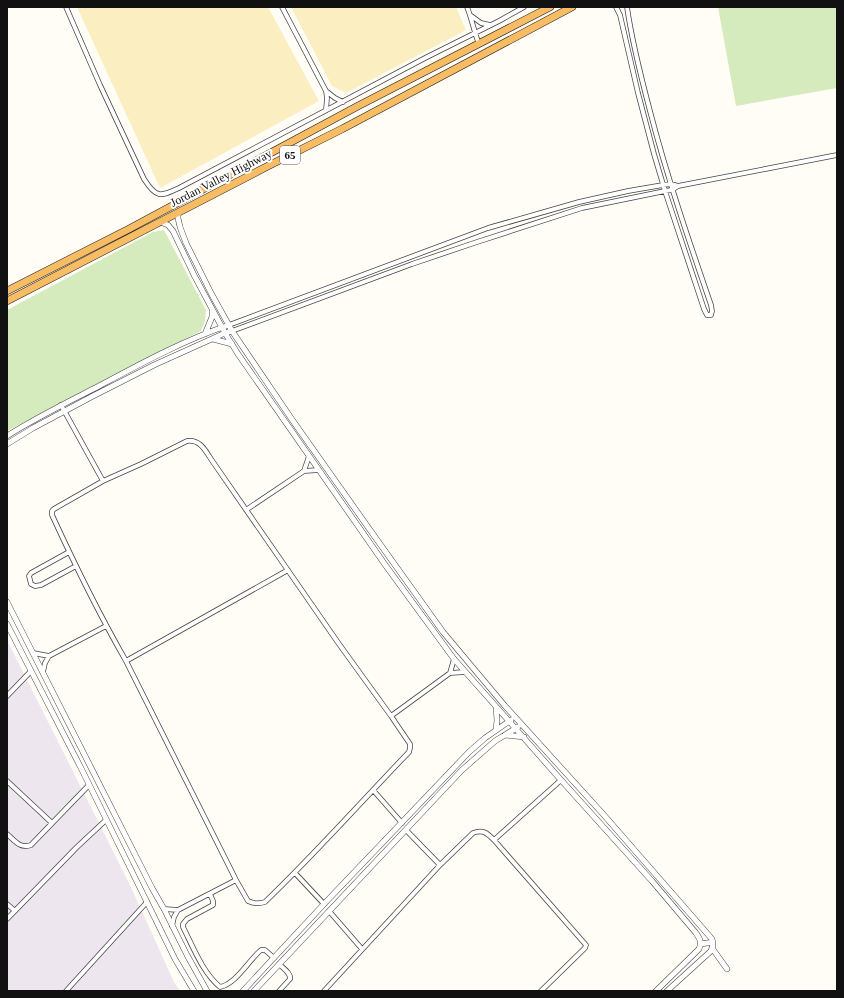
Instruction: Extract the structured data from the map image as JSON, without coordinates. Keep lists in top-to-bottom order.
{
  "streets": {
    "highway": ["65", "Jordan Valley Highway"]
  }
}
